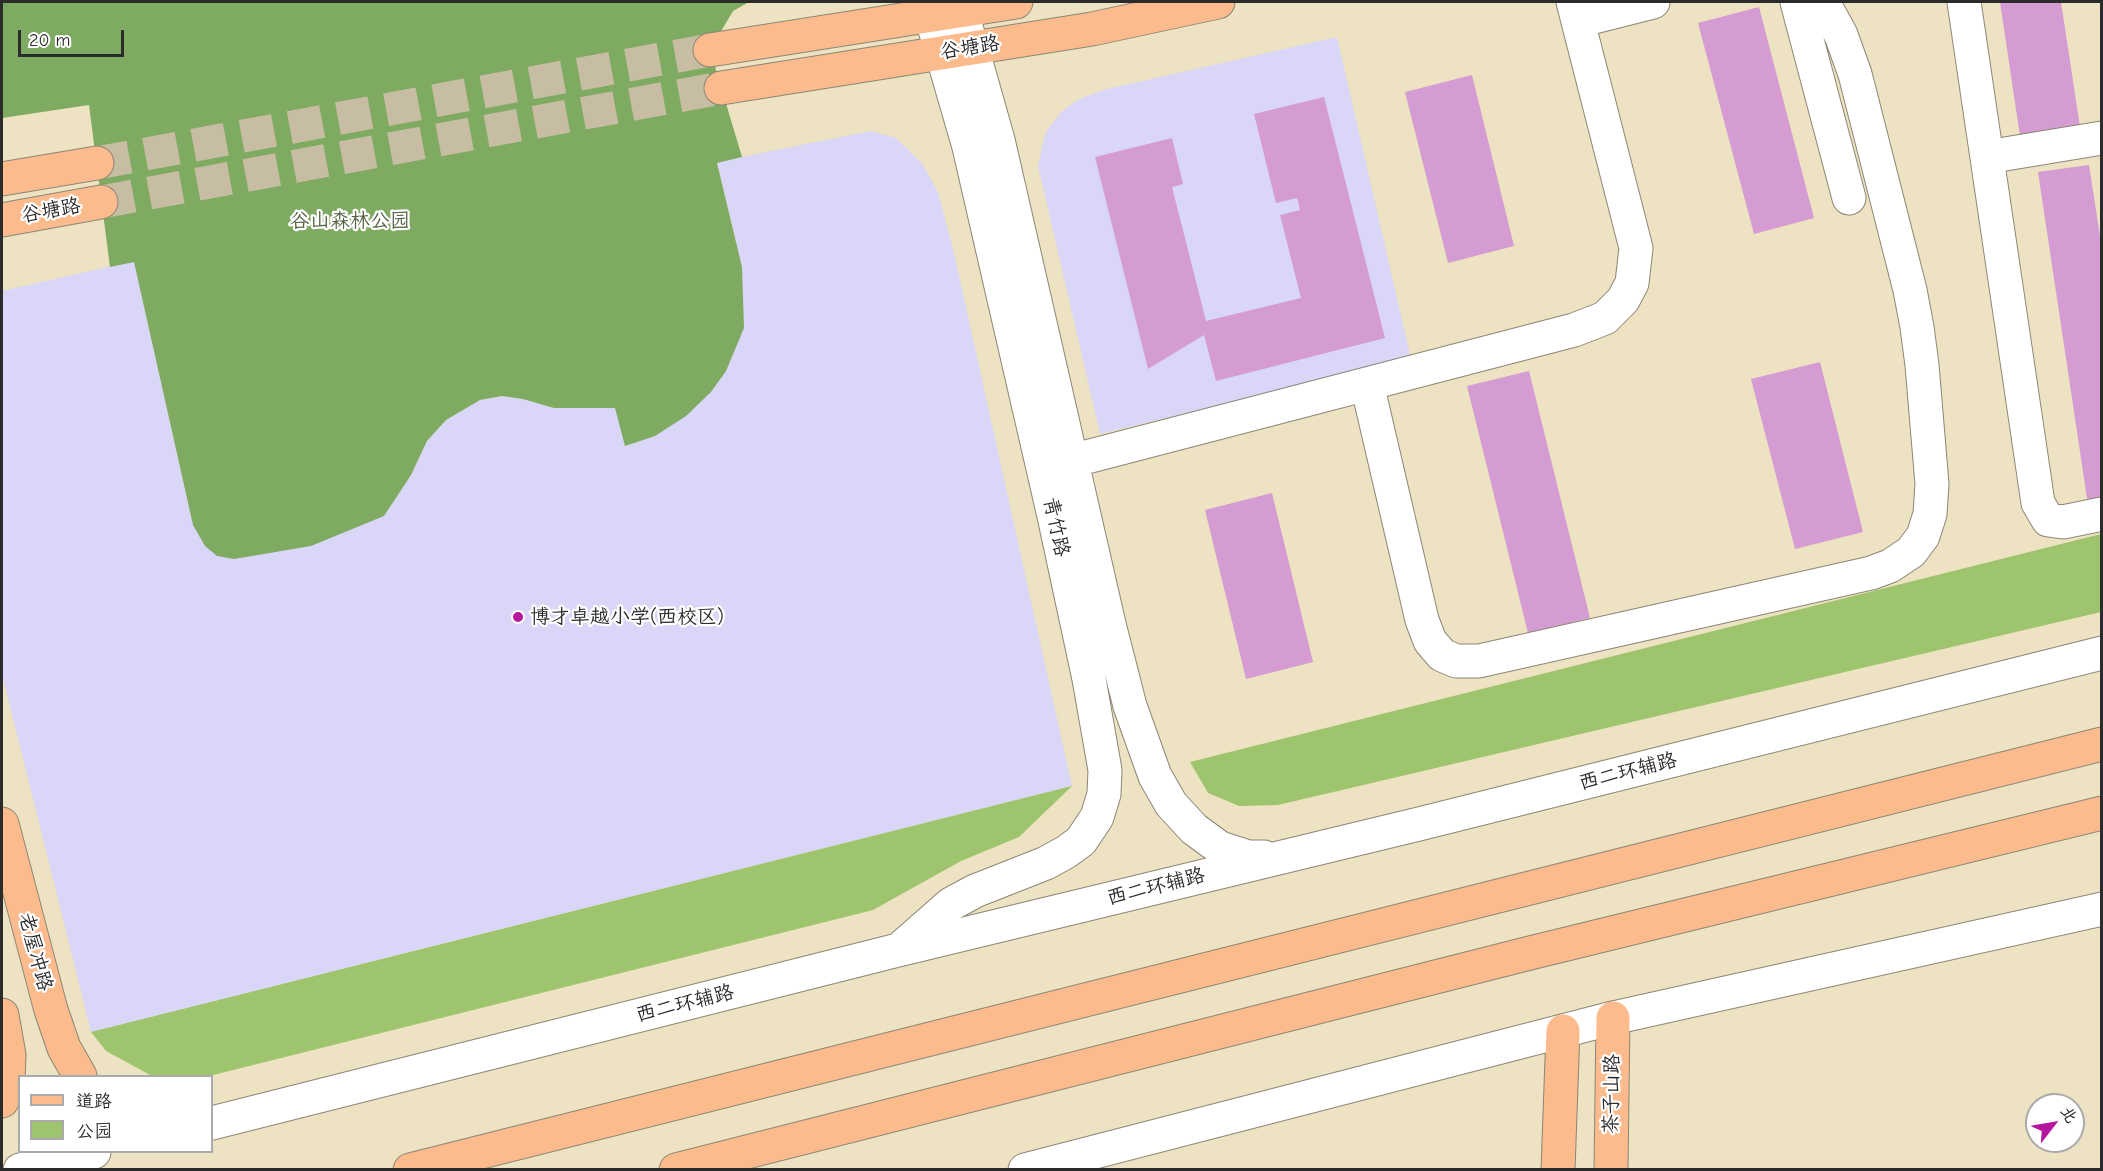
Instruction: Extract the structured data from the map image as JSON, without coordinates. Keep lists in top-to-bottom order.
{
  "streets": {
    "main road": ["谷塘路", "老屋冲路", "茶子山路"],
    "street": ["青竹路", "西二环辅路"]
  },
  "crossings": [
    ["谷塘路", "青竹路"],
    ["青竹路", "西二环辅路"]
  ],
  "parks": ["谷山森林公园"],
  "places": ["博才卓越小学(西校区)"],
  "legend": ["道路", "公园"],
  "scale_bar": "20 m",
  "north": "top right"
}
